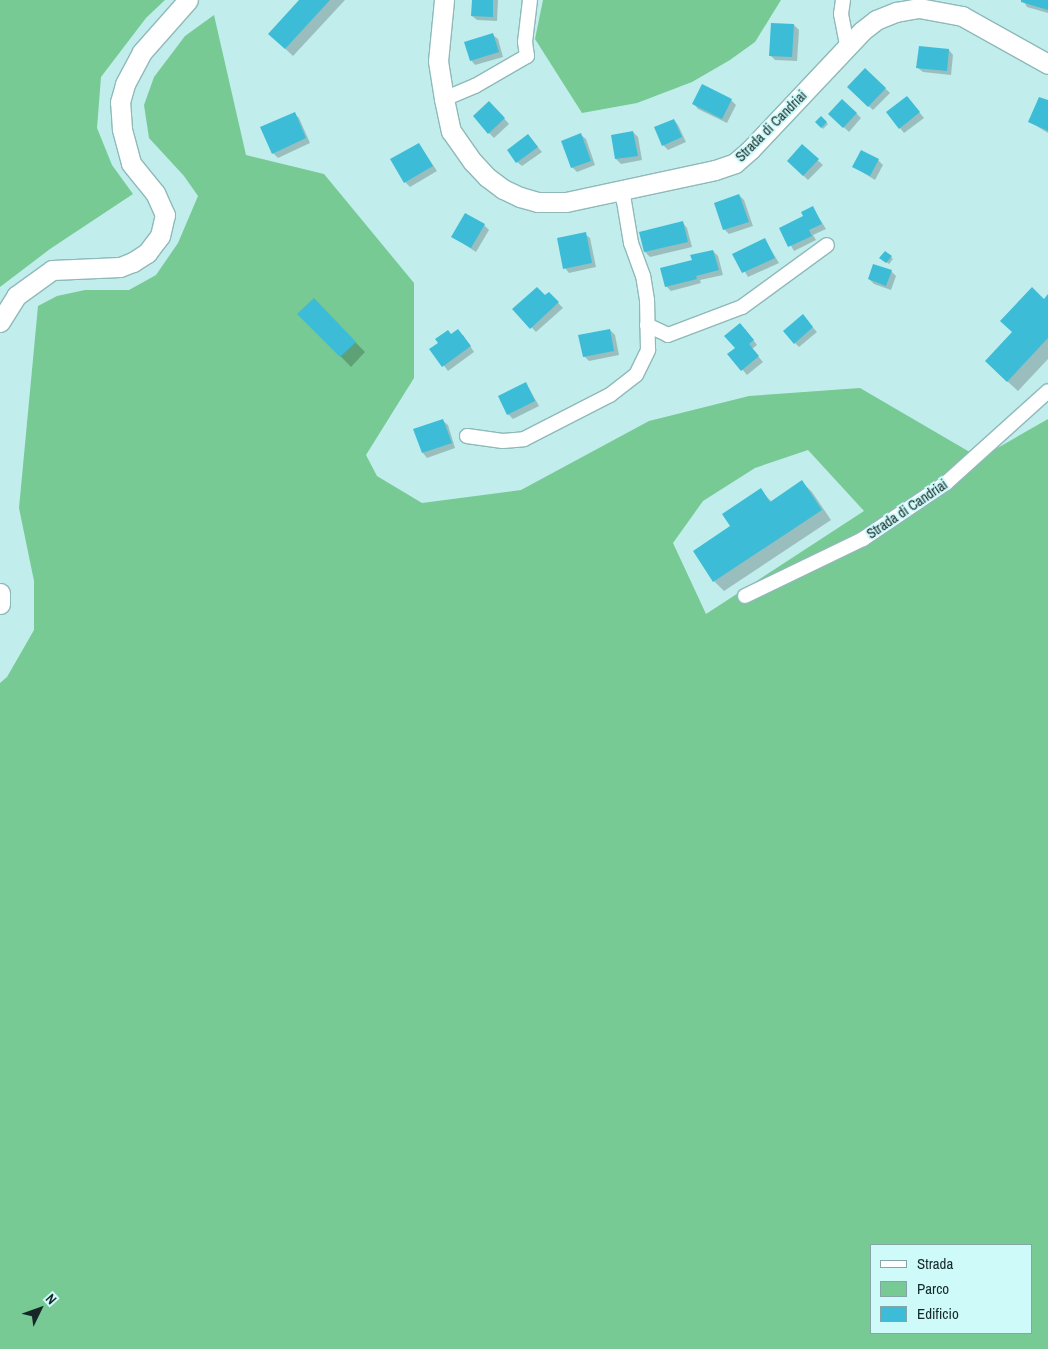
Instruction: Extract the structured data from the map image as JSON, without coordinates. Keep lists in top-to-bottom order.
{
  "streets": {
    "main road": ["Strada di Candriai"]
  },
  "legend": ["Strada", "Parco", "Edificio"],
  "north": "top right"
}
